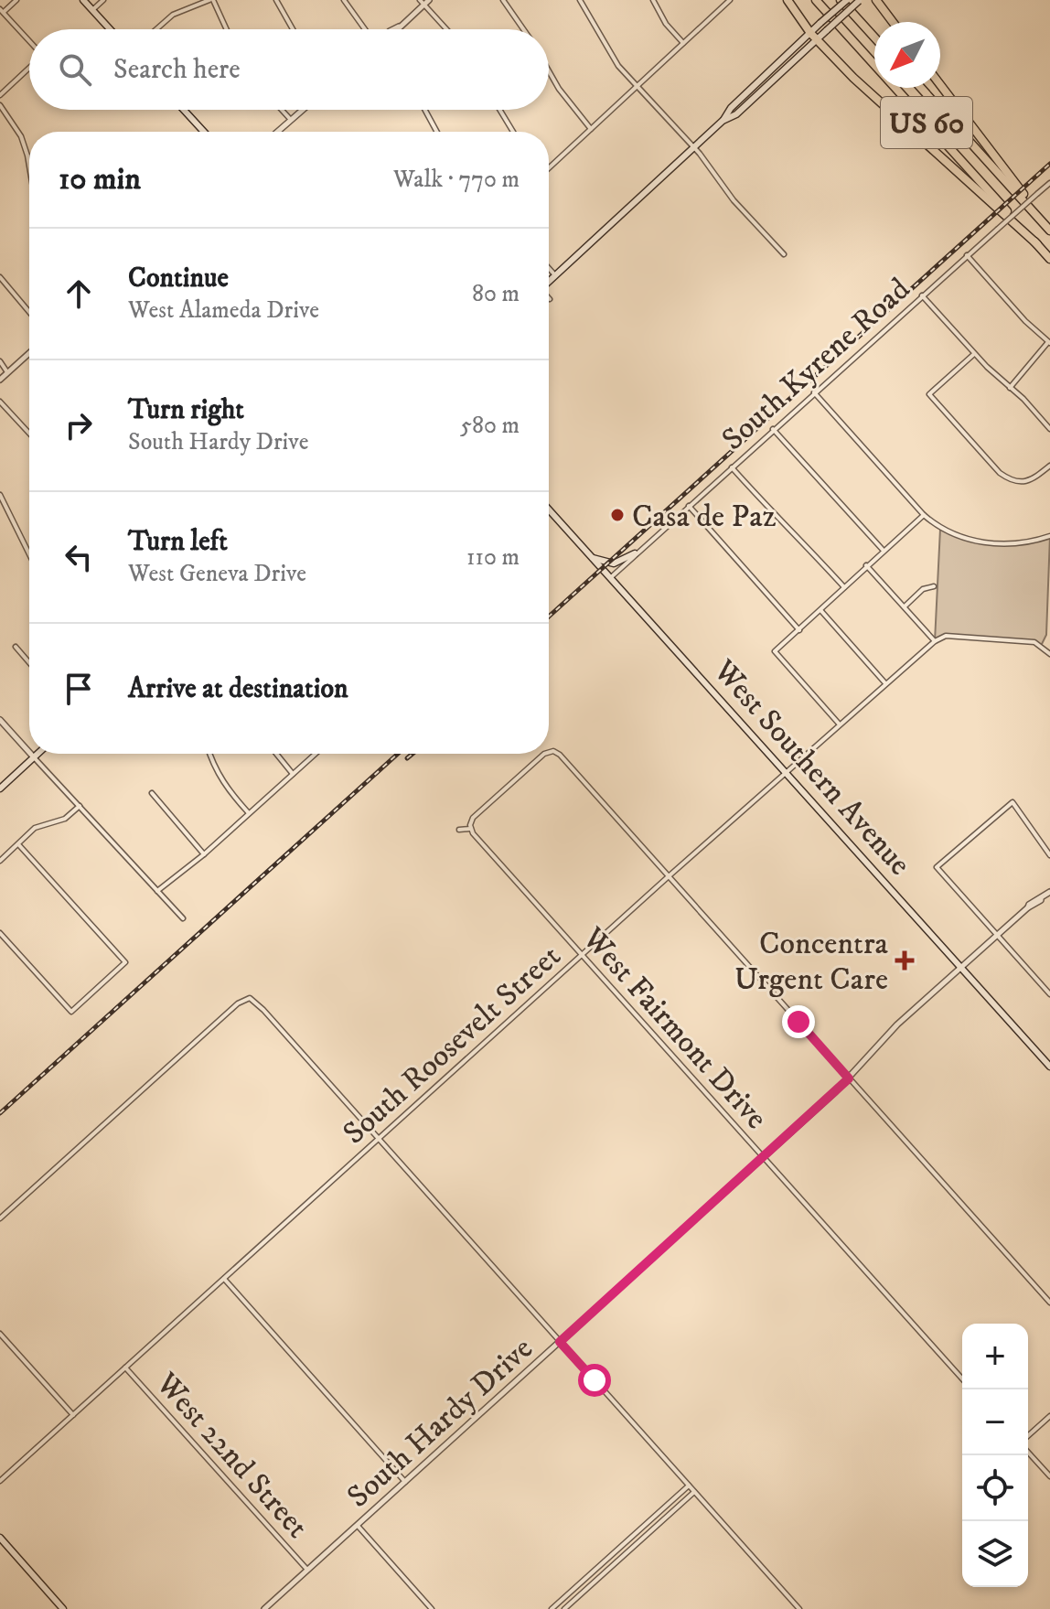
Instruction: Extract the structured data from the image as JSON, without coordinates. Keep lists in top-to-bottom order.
{
  "streets": {
    "highway": ["US 60"],
    "main road": ["West Southern Avenue"],
    "street": [
      "South Kyrene Road",
      "West Fairmont Drive",
      "South Roosevelt Street",
      "South Hardy Drive",
      "West 22nd Street"
    ]
  },
  "crossings": [
    ["South Kyrene Road", "West Southern Avenue"],
    ["West Southern Avenue", "South Roosevelt Street"],
    ["West Southern Avenue", "South Hardy Drive"],
    ["West Fairmont Drive", "South Roosevelt Street"],
    ["West Fairmont Drive", "South Hardy Drive"],
    ["South Roosevelt Street", "West 22nd Street"],
    ["South Hardy Drive", "West 22nd Street"]
  ],
  "places": {
    "other": ["Casa de Paz"],
    "health": ["Concentra Urgent Care"]
  },
  "north": "bottom left",
  "page": {
    "search": "Search here",
    "heading": ["10 min", "Walk · 770 m"],
    "list": [
      ["Continue", "West Alameda Drive", "80 m"],
      ["Turn right", "South Hardy Drive", "580 m"],
      ["Turn left", "West Geneva Drive", "110 m"],
      "Arrive at destination"
    ],
    "map_buttons": ["+", "−"]
  }
}
